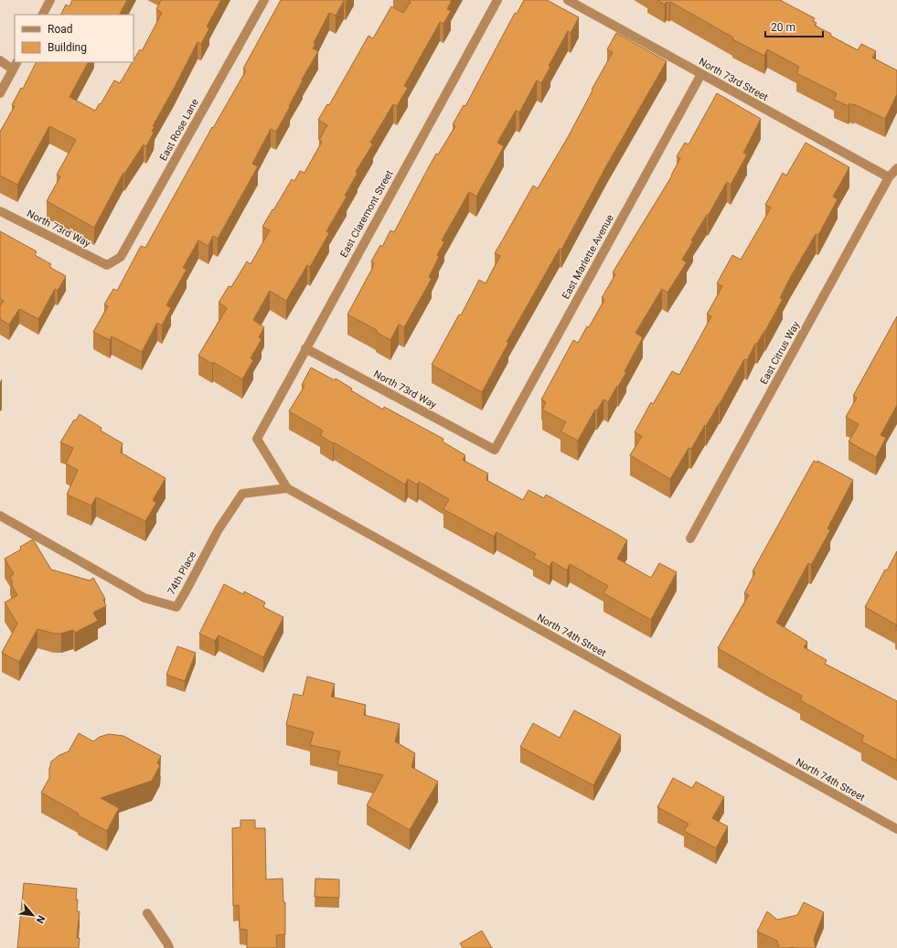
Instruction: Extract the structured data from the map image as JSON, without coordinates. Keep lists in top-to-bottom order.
{
  "streets": {
    "street": [
      "North 73rd Street",
      "East Rose Lane",
      "East Claremont Street",
      "North 73rd Way",
      "East Marlette Avenue",
      "East Citrus Way",
      "74th Place",
      "North 74th Street"
    ]
  },
  "crossings": [
    ["North 73rd Street", "East Marlette Avenue"],
    ["North 73rd Street", "East Citrus Way"],
    ["East Rose Lane", "North 73rd Way"],
    ["East Claremont Street", "North 73rd Way"],
    ["East Claremont Street", "North 74th Street"],
    ["North 73rd Way", "East Marlette Avenue"],
    ["74th Place", "North 74th Street"]
  ],
  "legend": ["Road", "Building"],
  "scale_bar": "20 m",
  "north": "bottom right"
}
